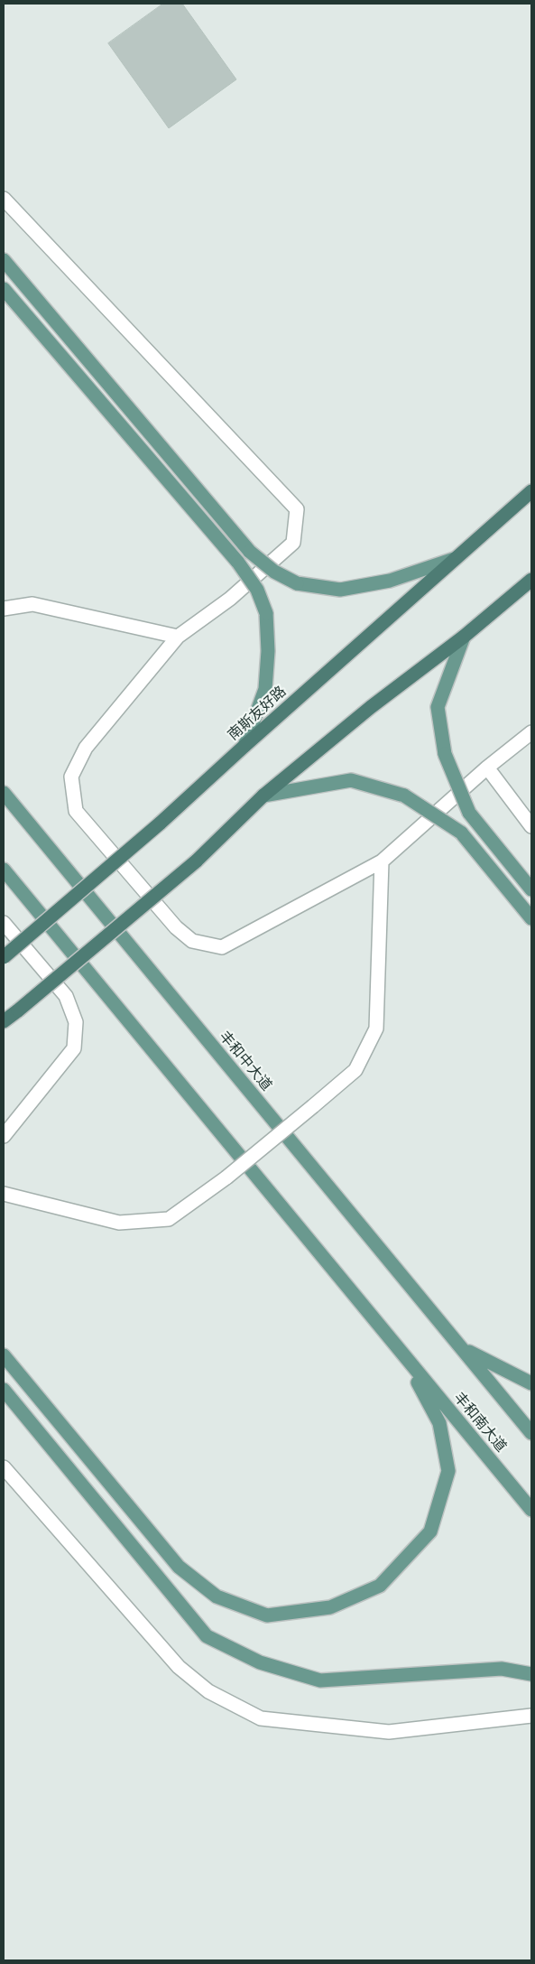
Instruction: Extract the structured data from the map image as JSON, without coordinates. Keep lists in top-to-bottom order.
{
  "streets": {
    "highway": ["南斯友好路"],
    "main road": ["丰和中大道", "丰和南大道"]
  }
}
